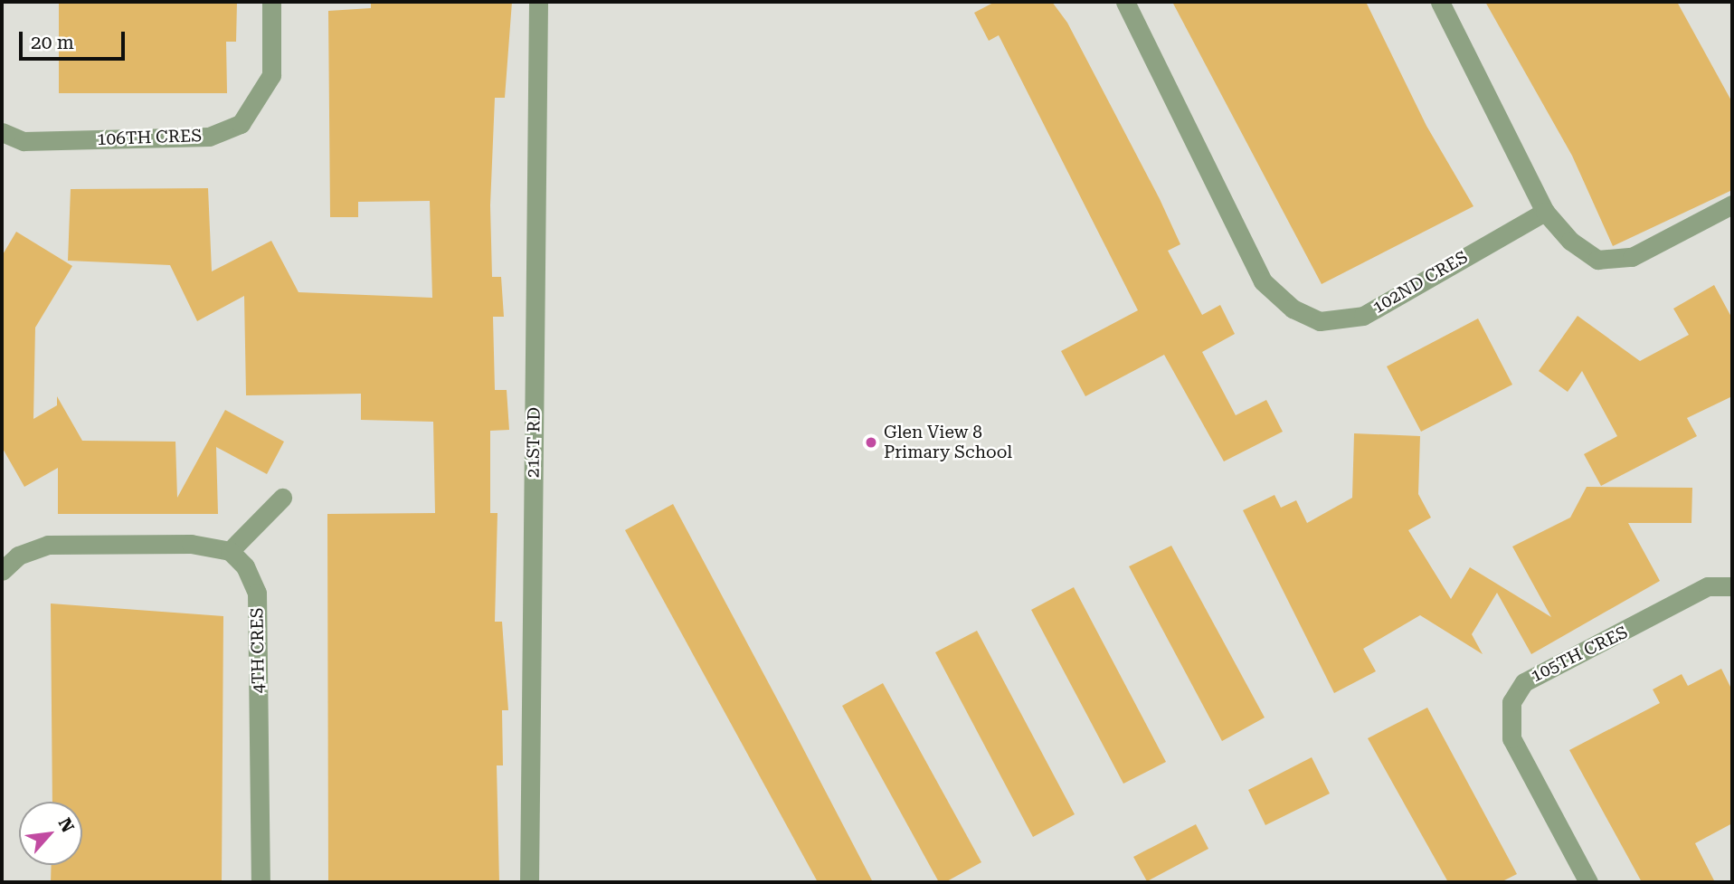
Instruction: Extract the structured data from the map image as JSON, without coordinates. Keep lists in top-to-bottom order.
{
  "streets": {
    "street": [
      "106TH CRES",
      "102ND CRES",
      "21ST RD",
      "4TH CRES",
      "105TH CRES"
    ]
  },
  "places": ["Glen View 8 Primary School"],
  "scale_bar": "20 m",
  "north": "top right"
}
